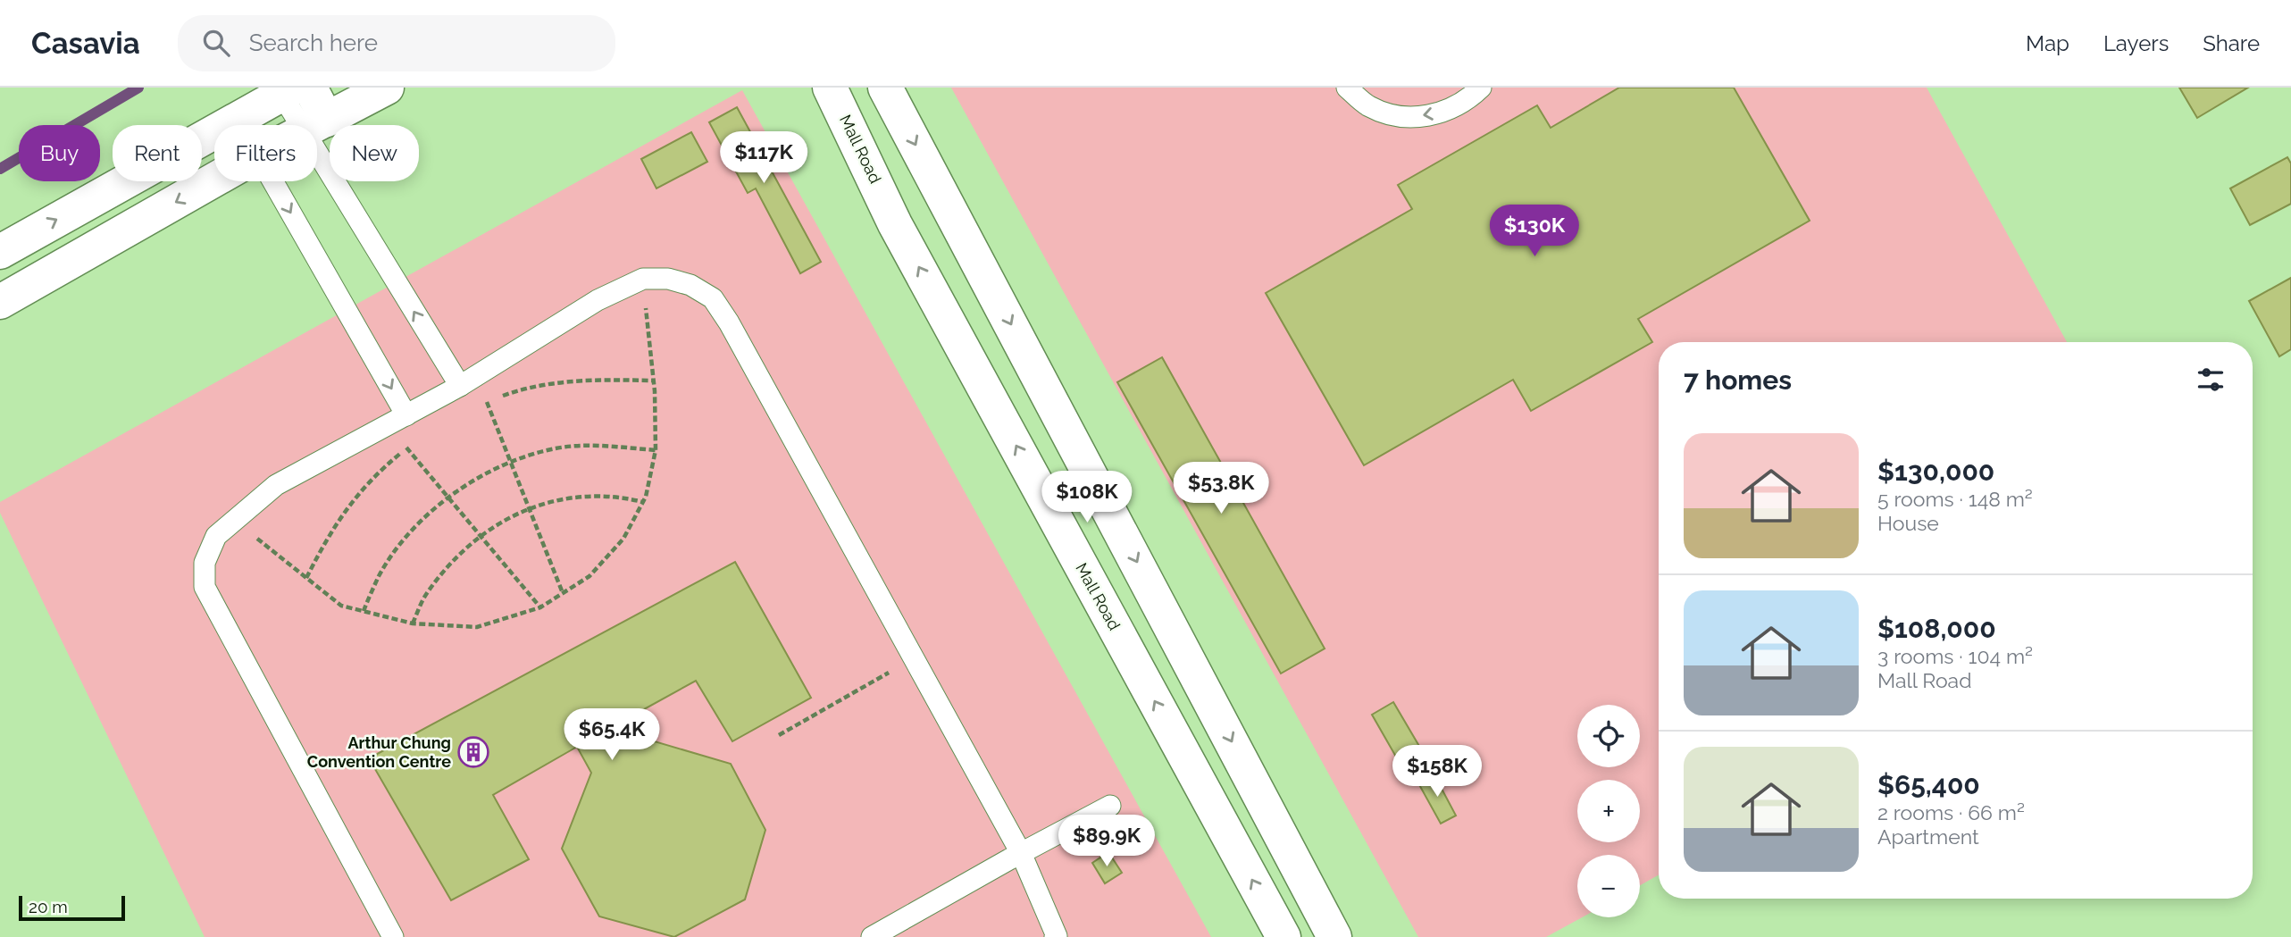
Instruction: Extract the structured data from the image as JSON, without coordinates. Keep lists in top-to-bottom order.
{
  "streets": {
    "street": ["Mall Road"]
  },
  "places": {
    "building": ["Arthur Chung Convention Centre"]
  },
  "scale_bar": "20 m",
  "page": {
    "header": "Casavia",
    "search": "Search here",
    "nav": ["Map", "Layers", "Share"],
    "chip": [
      "Buy",
      "Rent",
      "Filters",
      "New"
    ],
    "price": [
      "$117K",
      "$130K",
      "$53.8K",
      "$108K",
      "$65.4K",
      "$158K",
      "$89.9K"
    ],
    "heading": "7 homes",
    "list": [
      {
        "name": "$130,000",
        "note": "5 rooms · 148 m² · House"
      },
      {
        "name": "$108,000",
        "note": "3 rooms · 104 m² · Mall Road"
      },
      {
        "name": "$65,400",
        "note": "2 rooms · 66 m² · Apartment"
      }
    ],
    "map_buttons": ["+", "−"],
    "scale": "20 m"
  }
}
